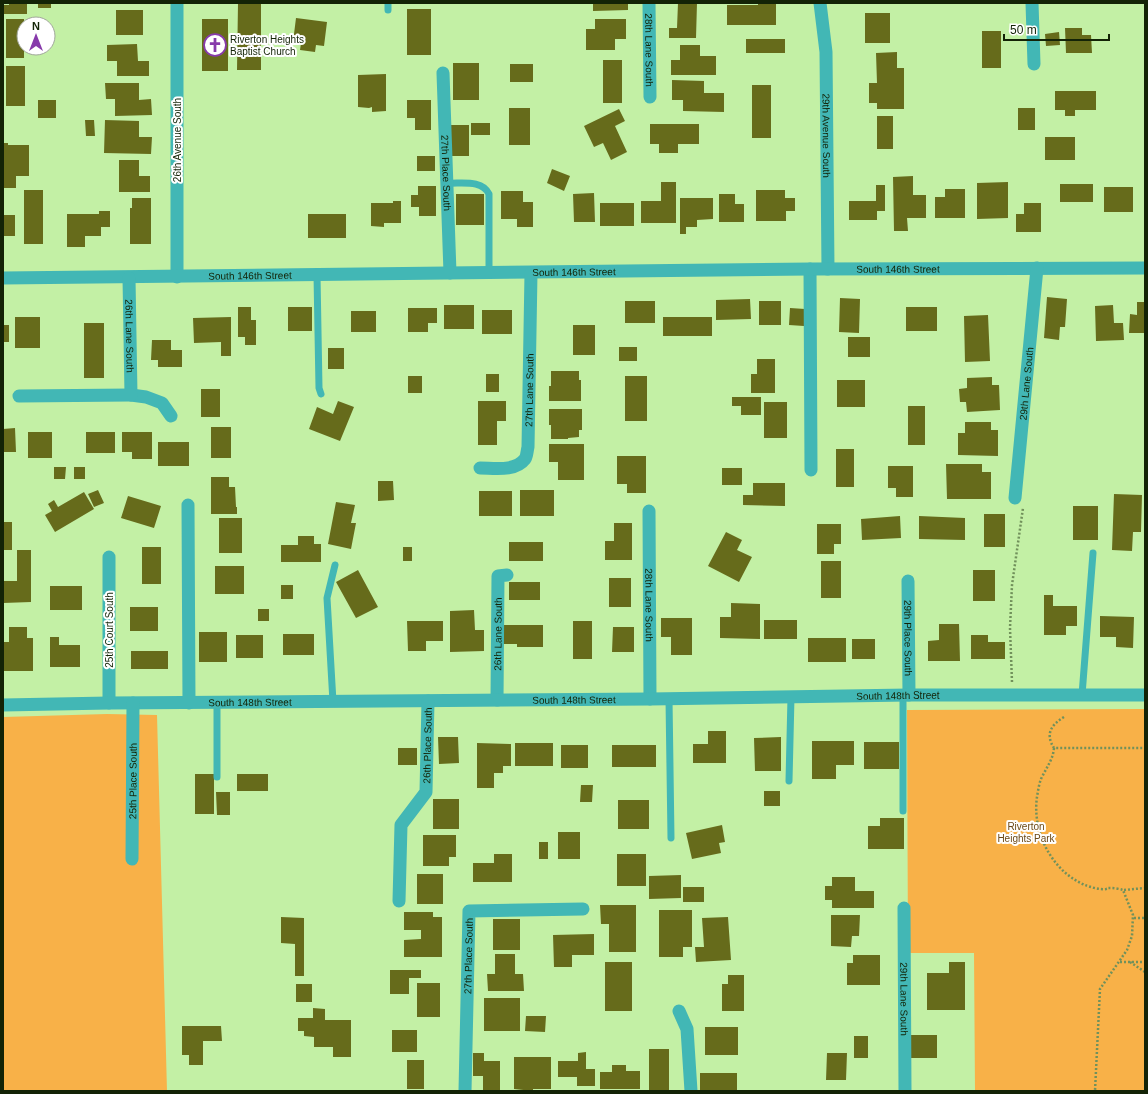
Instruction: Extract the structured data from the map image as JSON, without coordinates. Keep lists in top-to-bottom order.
{
  "streets": {
    "street": [
      "28th Lane South",
      "29th Avenue South",
      "26th Avenue South",
      "27th Place South",
      "South 146th Street",
      "26th Lane South",
      "29th Lane South",
      "27th Lane South",
      "25th Court South",
      "29th Place South",
      "South 148th Street",
      "26th Place South",
      "25th Place South"
    ]
  },
  "crossings": [
    ["28th Lane South", "South 148th Street"],
    ["29th Avenue South", "South 146th Street"],
    ["26th Avenue South", "South 146th Street"],
    ["27th Place South", "South 146th Street"],
    ["South 146th Street", "26th Lane South"],
    ["South 146th Street", "29th Lane South"],
    ["South 146th Street", "27th Lane South"],
    ["26th Lane South", "South 148th Street"],
    ["25th Court South", "South 148th Street"],
    ["29th Place South", "South 148th Street"],
    ["South 148th Street", "26th Place South"],
    ["South 148th Street", "25th Place South"]
  ],
  "parks": ["Riverton Heights Park"],
  "places": {
    "church": ["Riverton Heights Baptist Church"]
  },
  "scale_bar": "50 m",
  "north": "top"
}
